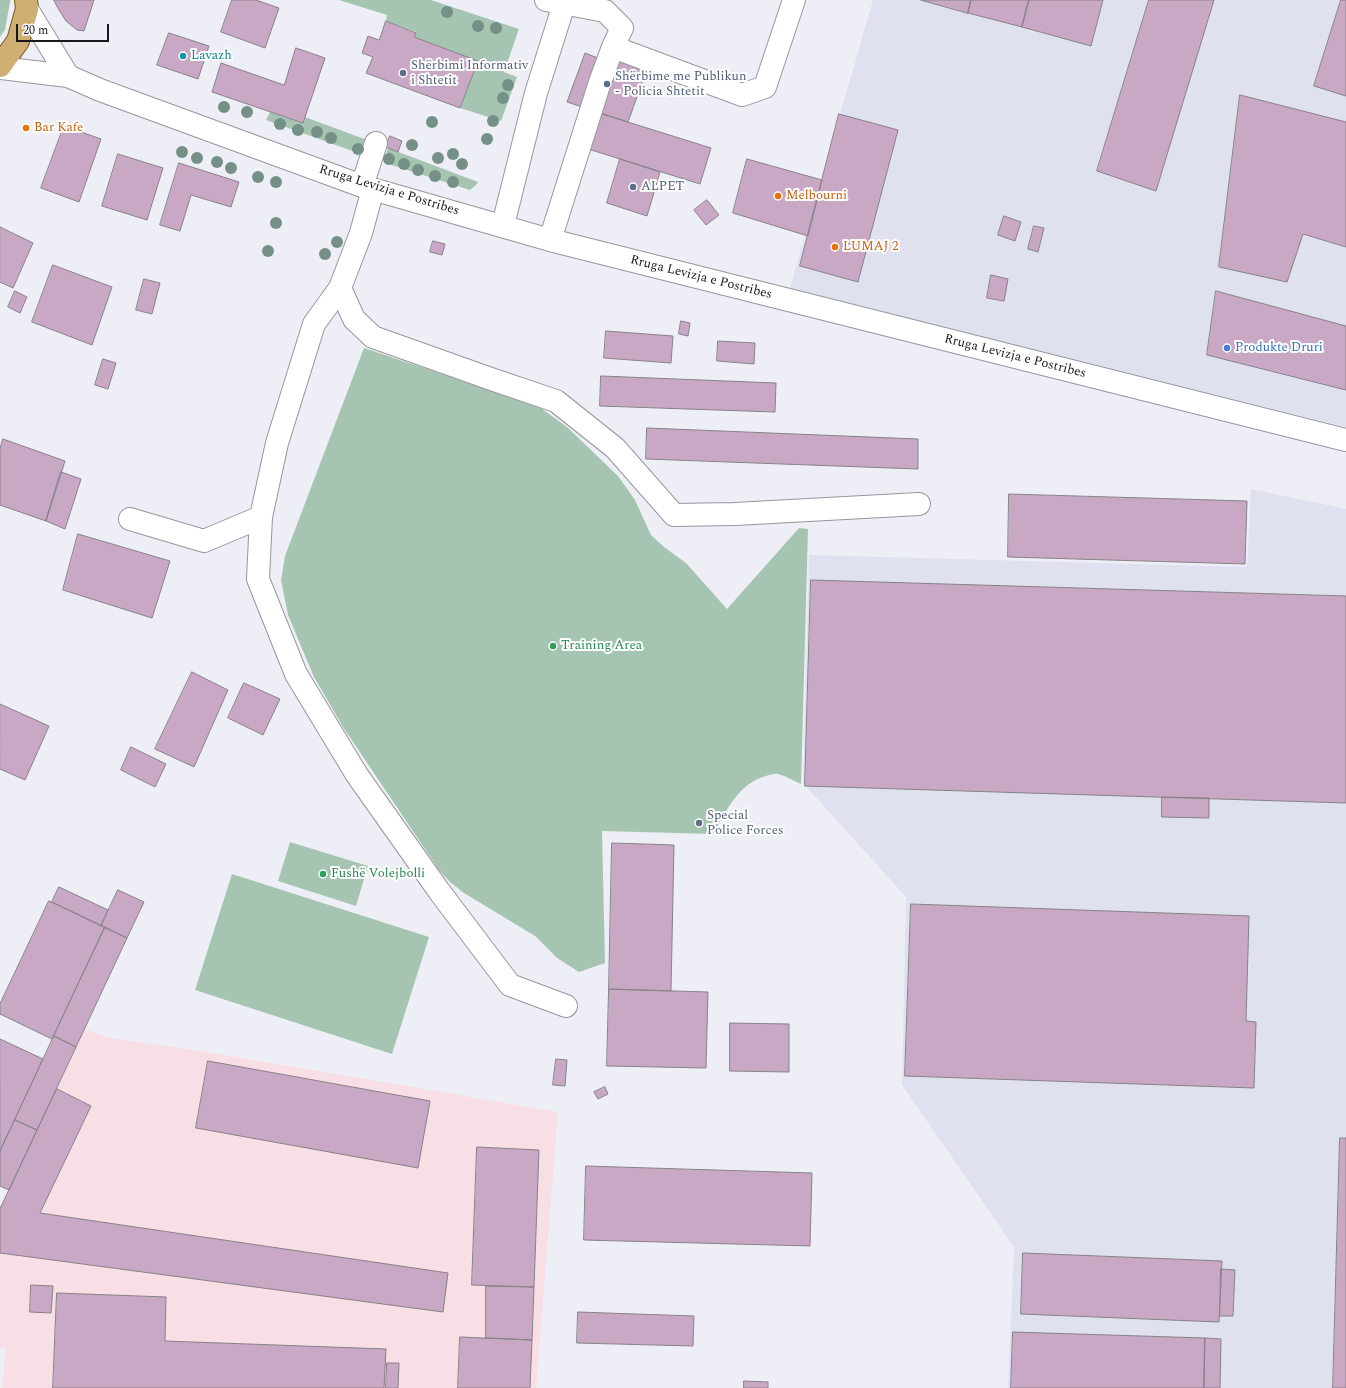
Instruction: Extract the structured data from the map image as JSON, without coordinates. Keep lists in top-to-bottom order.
{
  "streets": {
    "street": ["Rruga Levizja e Postribes"]
  },
  "places": [
    "Lavazh",
    "Shërbimi Informativ i Shtetit",
    "Shërbime me Publikun - Policia Shtetit",
    "Bar Kafe",
    "ALPET",
    "Melbourni",
    "LUMAJ 2",
    "Produkte Druri",
    "Training Area",
    "Special Police Forces",
    "Fushë Volejbolli"
  ],
  "scale_bar": "20 m"
}
